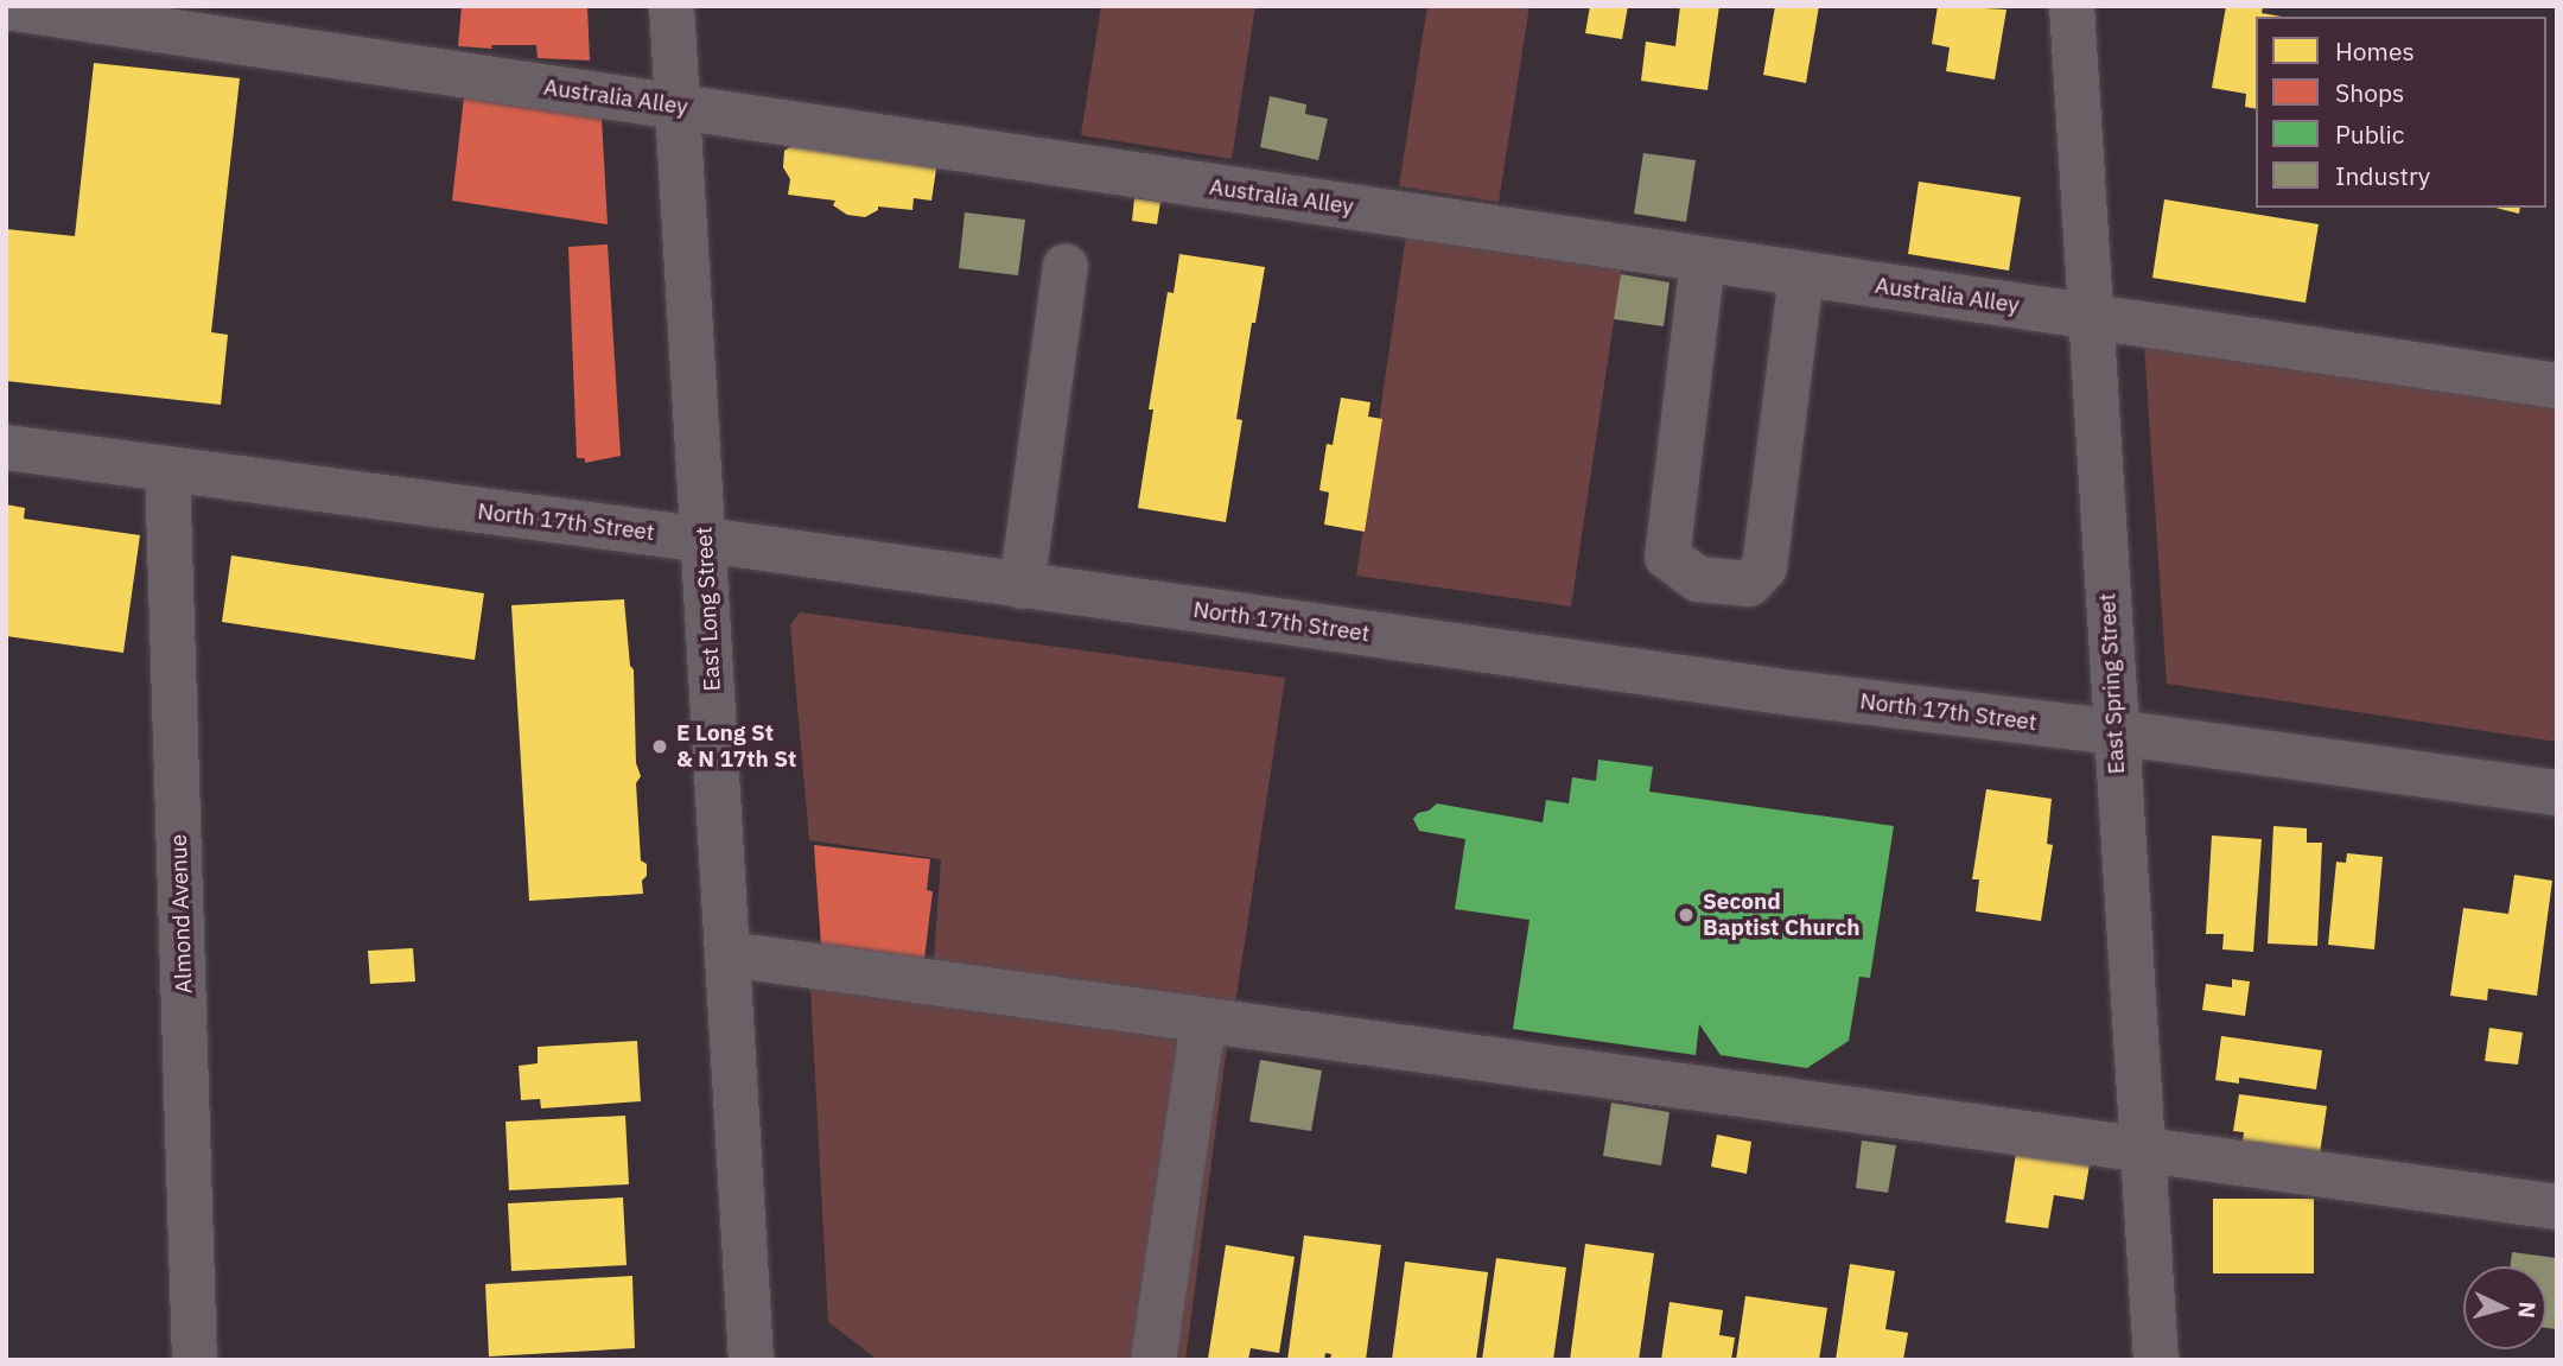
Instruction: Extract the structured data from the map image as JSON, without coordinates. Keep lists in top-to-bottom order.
{
  "streets": {
    "street": [
      "Australia Alley",
      "North 17th Street",
      "East Long Street",
      "East Spring Street",
      "Almond Avenue"
    ]
  },
  "crossings": [
    ["Australia Alley", "East Long Street"],
    ["Australia Alley", "East Spring Street"],
    ["North 17th Street", "East Long Street"],
    ["North 17th Street", "East Spring Street"],
    ["North 17th Street", "Almond Avenue"]
  ],
  "places": ["E Long St & N 17th St", "Second Baptist Church"],
  "legend": [
    "Homes",
    "Shops",
    "Public",
    "Industry"
  ],
  "north": "right"
}
